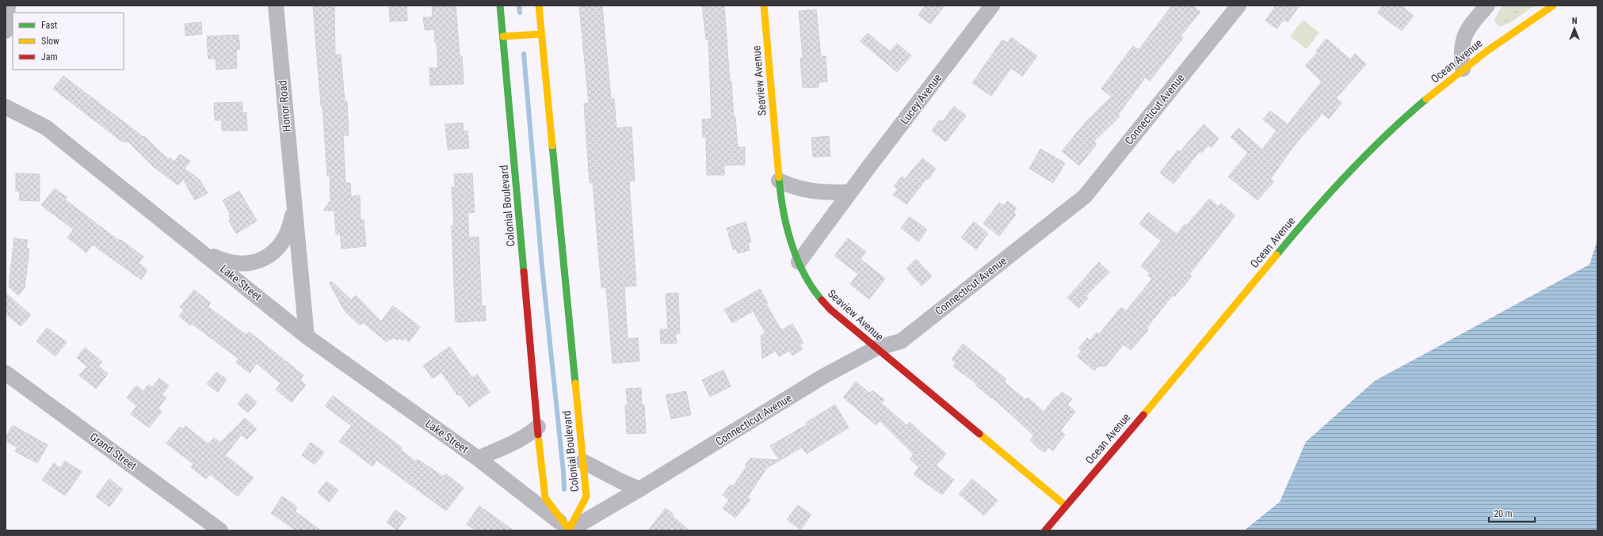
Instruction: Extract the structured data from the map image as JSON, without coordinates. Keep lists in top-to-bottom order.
{
  "streets": {
    "street": [
      "Ocean Avenue",
      "Seaview Avenue",
      "Lucey Avenue",
      "Honor Road",
      "Connecticut Avenue",
      "Colonial Boulevard",
      "Lake Street",
      "Grand Street"
    ]
  },
  "crossings": [
    ["Ocean Avenue", "Seaview Avenue"],
    ["Seaview Avenue", "Lucey Avenue"],
    ["Seaview Avenue", "Connecticut Avenue"],
    ["Honor Road", "Lake Street"],
    ["Connecticut Avenue", "Colonial Boulevard"],
    ["Connecticut Avenue", "Lake Street"],
    ["Colonial Boulevard", "Lake Street"]
  ],
  "legend": ["Fast", "Slow", "Jam"],
  "scale_bar": "20 m",
  "north": "top"
}
